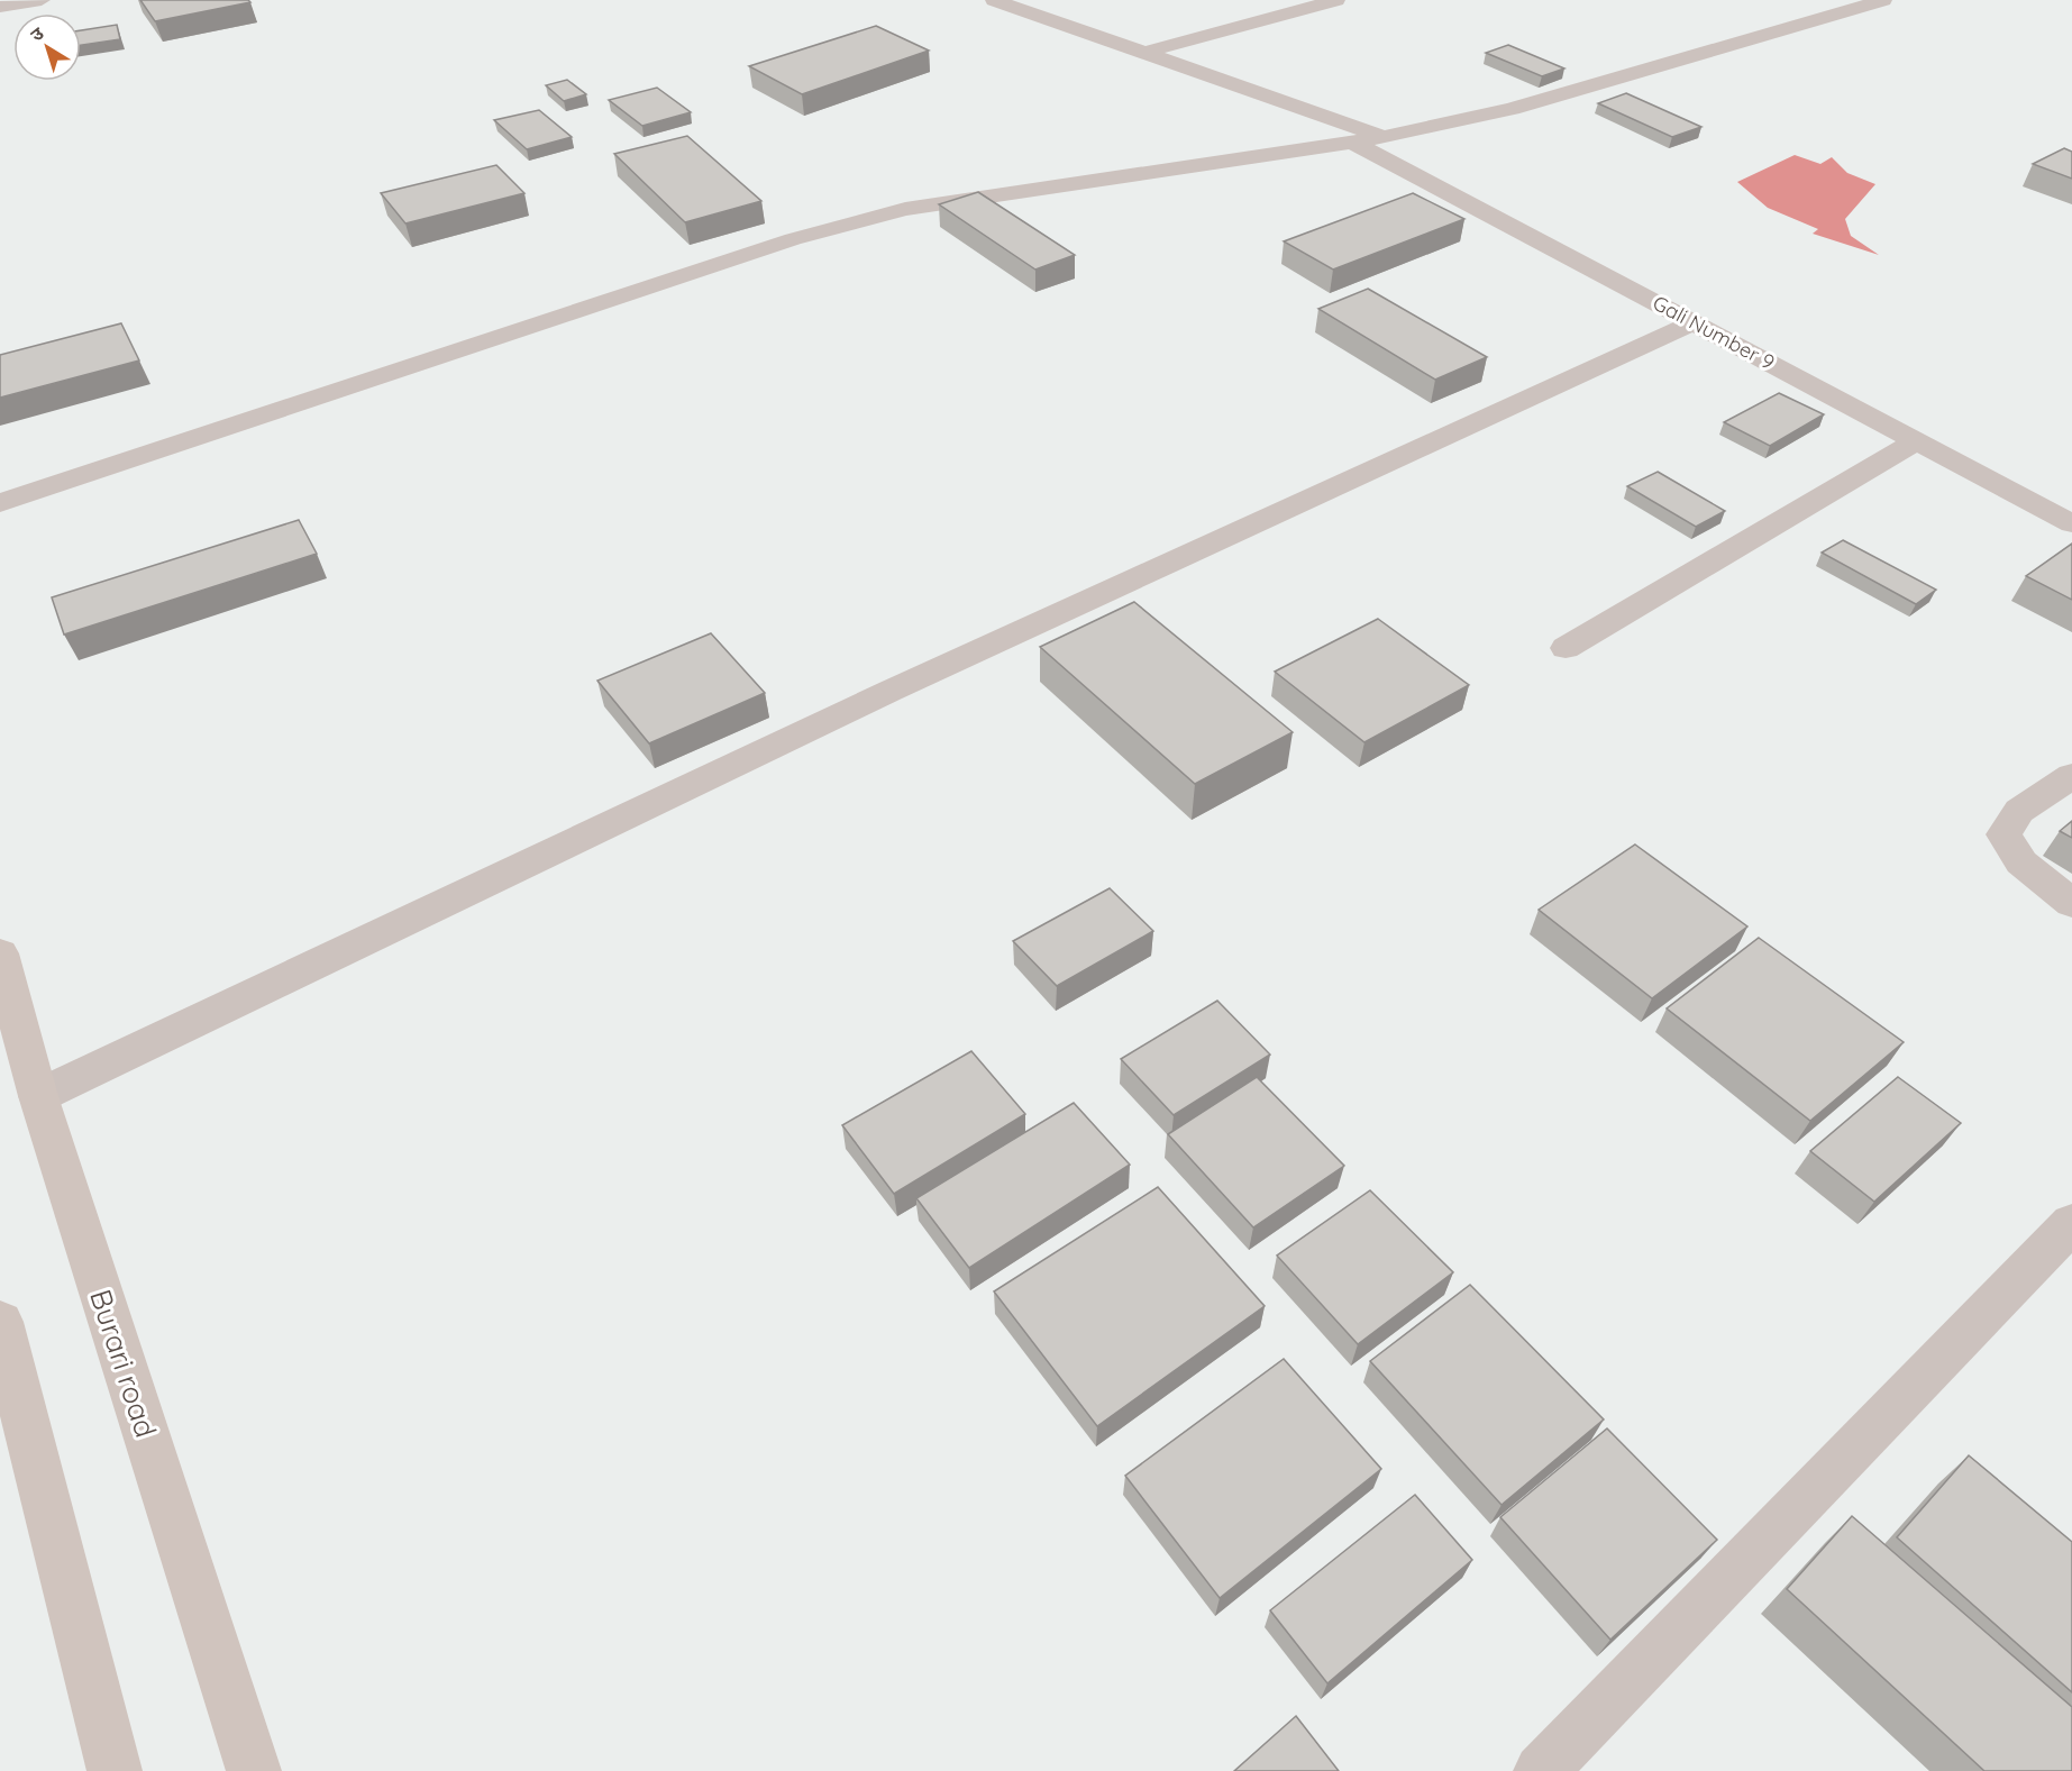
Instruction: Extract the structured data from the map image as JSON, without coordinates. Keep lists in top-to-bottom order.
{
  "streets": {
    "main road": ["Burari road"],
    "street": ["Gali Number 9"]
  },
  "north": "top left"
}
